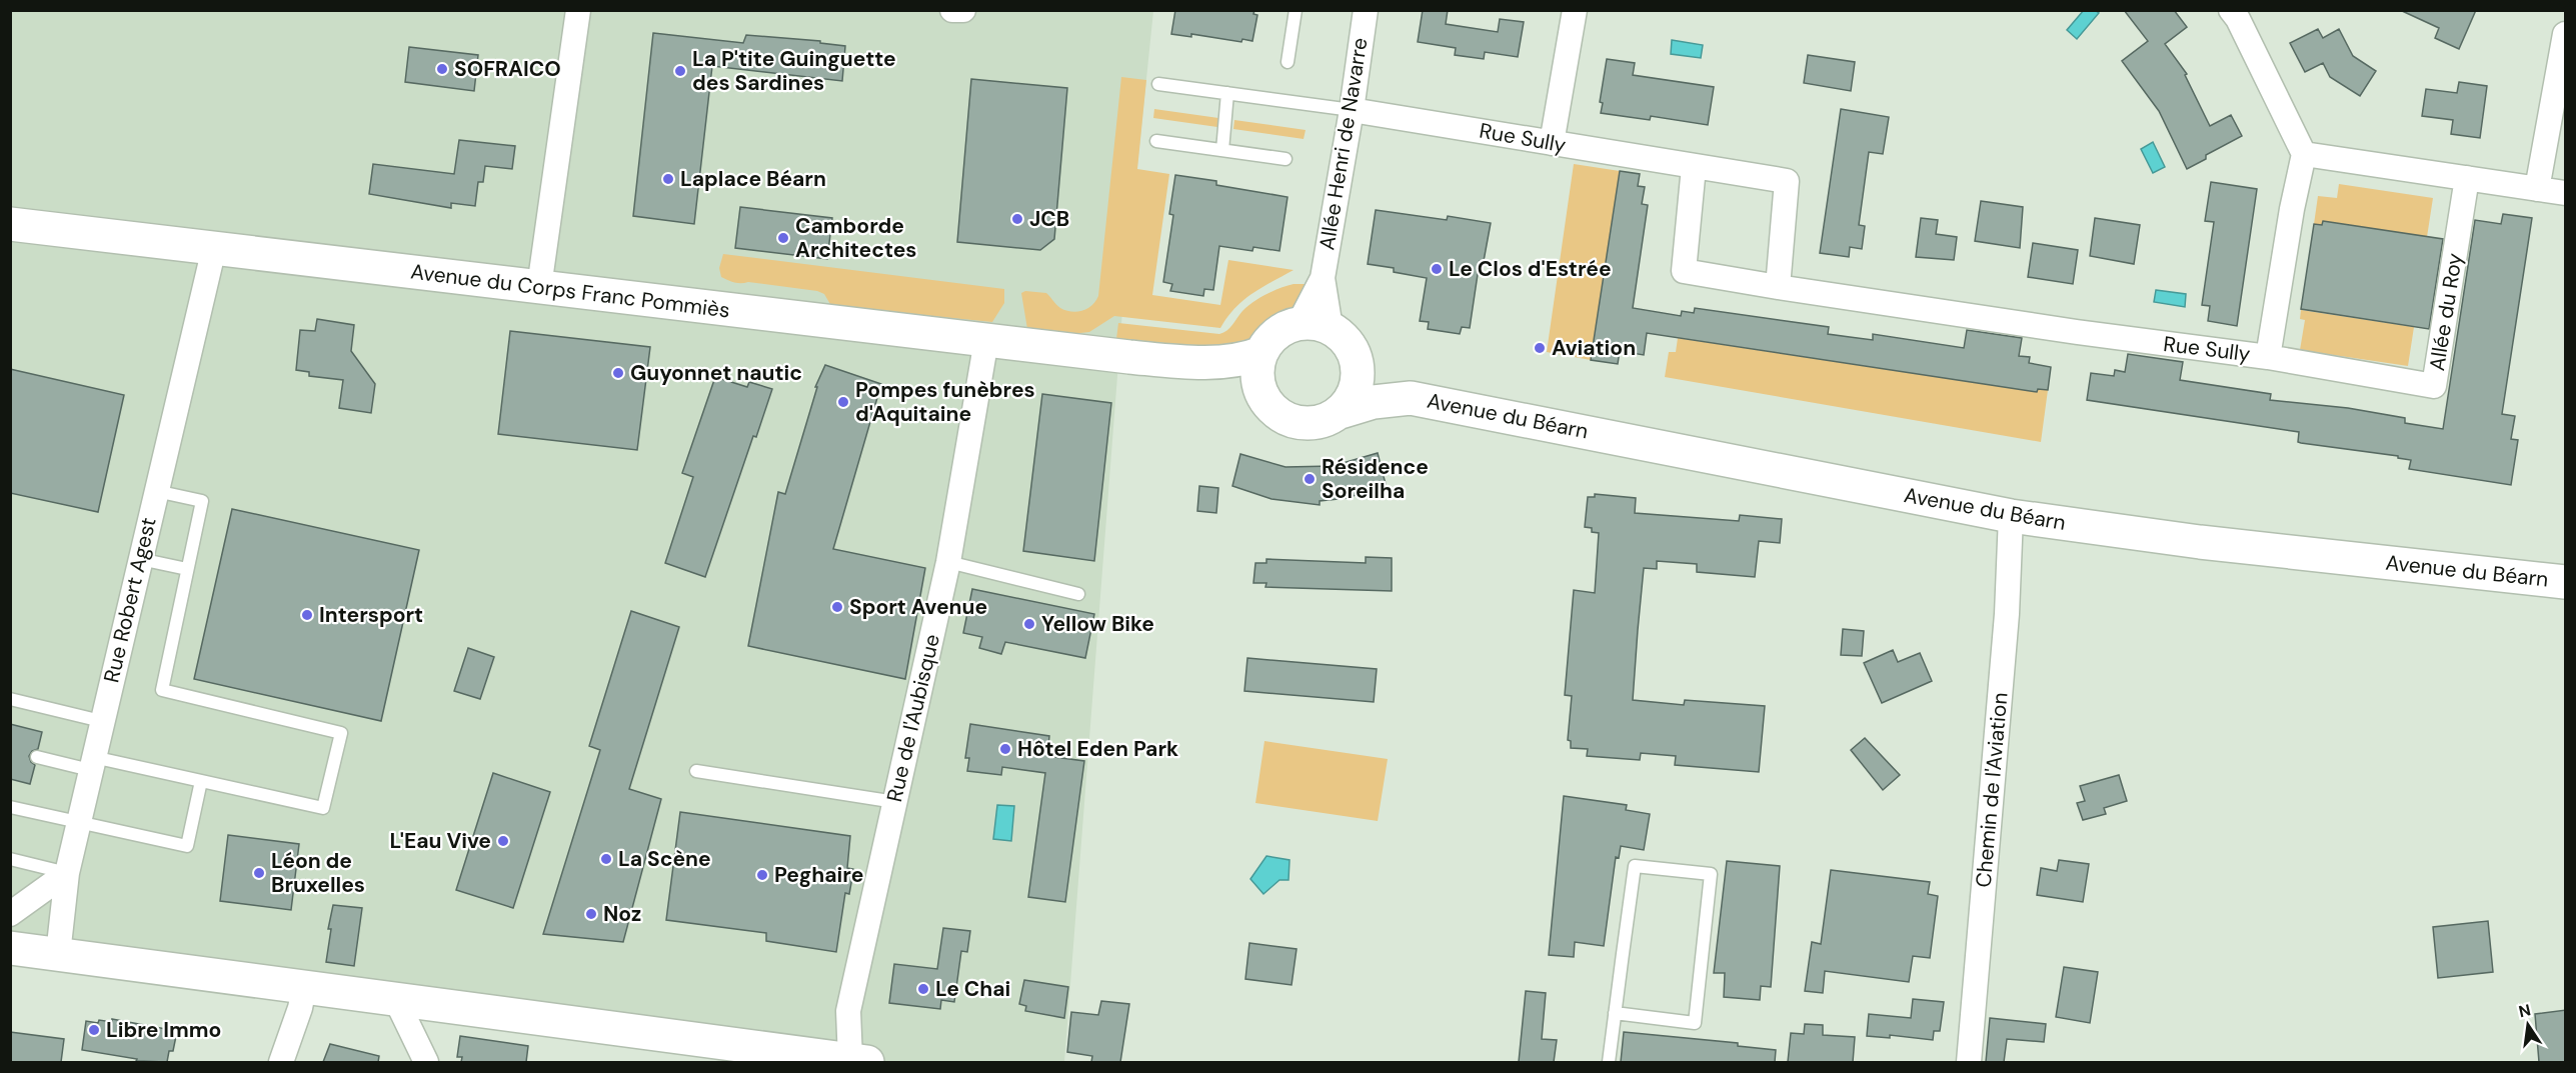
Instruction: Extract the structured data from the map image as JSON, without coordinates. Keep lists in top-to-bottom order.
{
  "streets": {
    "street": [
      "Rue Sully",
      "Allée Henri de Navarre",
      "Avenue du Corps Franc Pommiès",
      "Allée du Roy",
      "Avenue du Béarn",
      "Rue Robert Agest",
      "Rue de l'Aubisque",
      "Chemin de l'Aviation"
    ]
  },
  "crossings": [
    ["Rue Sully", "Allée Henri de Navarre"],
    ["Rue Sully", "Allée du Roy"],
    ["Allée Henri de Navarre", "Avenue du Béarn"],
    ["Avenue du Corps Franc Pommiès", "Rue Robert Agest"],
    ["Avenue du Corps Franc Pommiès", "Rue de l'Aubisque"],
    ["Avenue du Béarn", "Chemin de l'Aviation"]
  ],
  "places": [
    "SOFRAICO",
    "La P'tite Guinguette des Sardines",
    "Laplace Béarn",
    "JCB",
    "Camborde Architectes",
    "Le Clos d'Estrée",
    "Aviation",
    "Guyonnet nautic",
    "Pompes funèbres d'Aquitaine",
    "Résidence Soreilha",
    "Sport Avenue",
    "Intersport",
    "Yellow Bike",
    "Hôtel Eden Park",
    "L'Eau Vive",
    "La Scène",
    "Léon de Bruxelles",
    "Peghaire",
    "Noz",
    "Le Chai",
    "Libre Immo"
  ],
  "north": "top"
}
